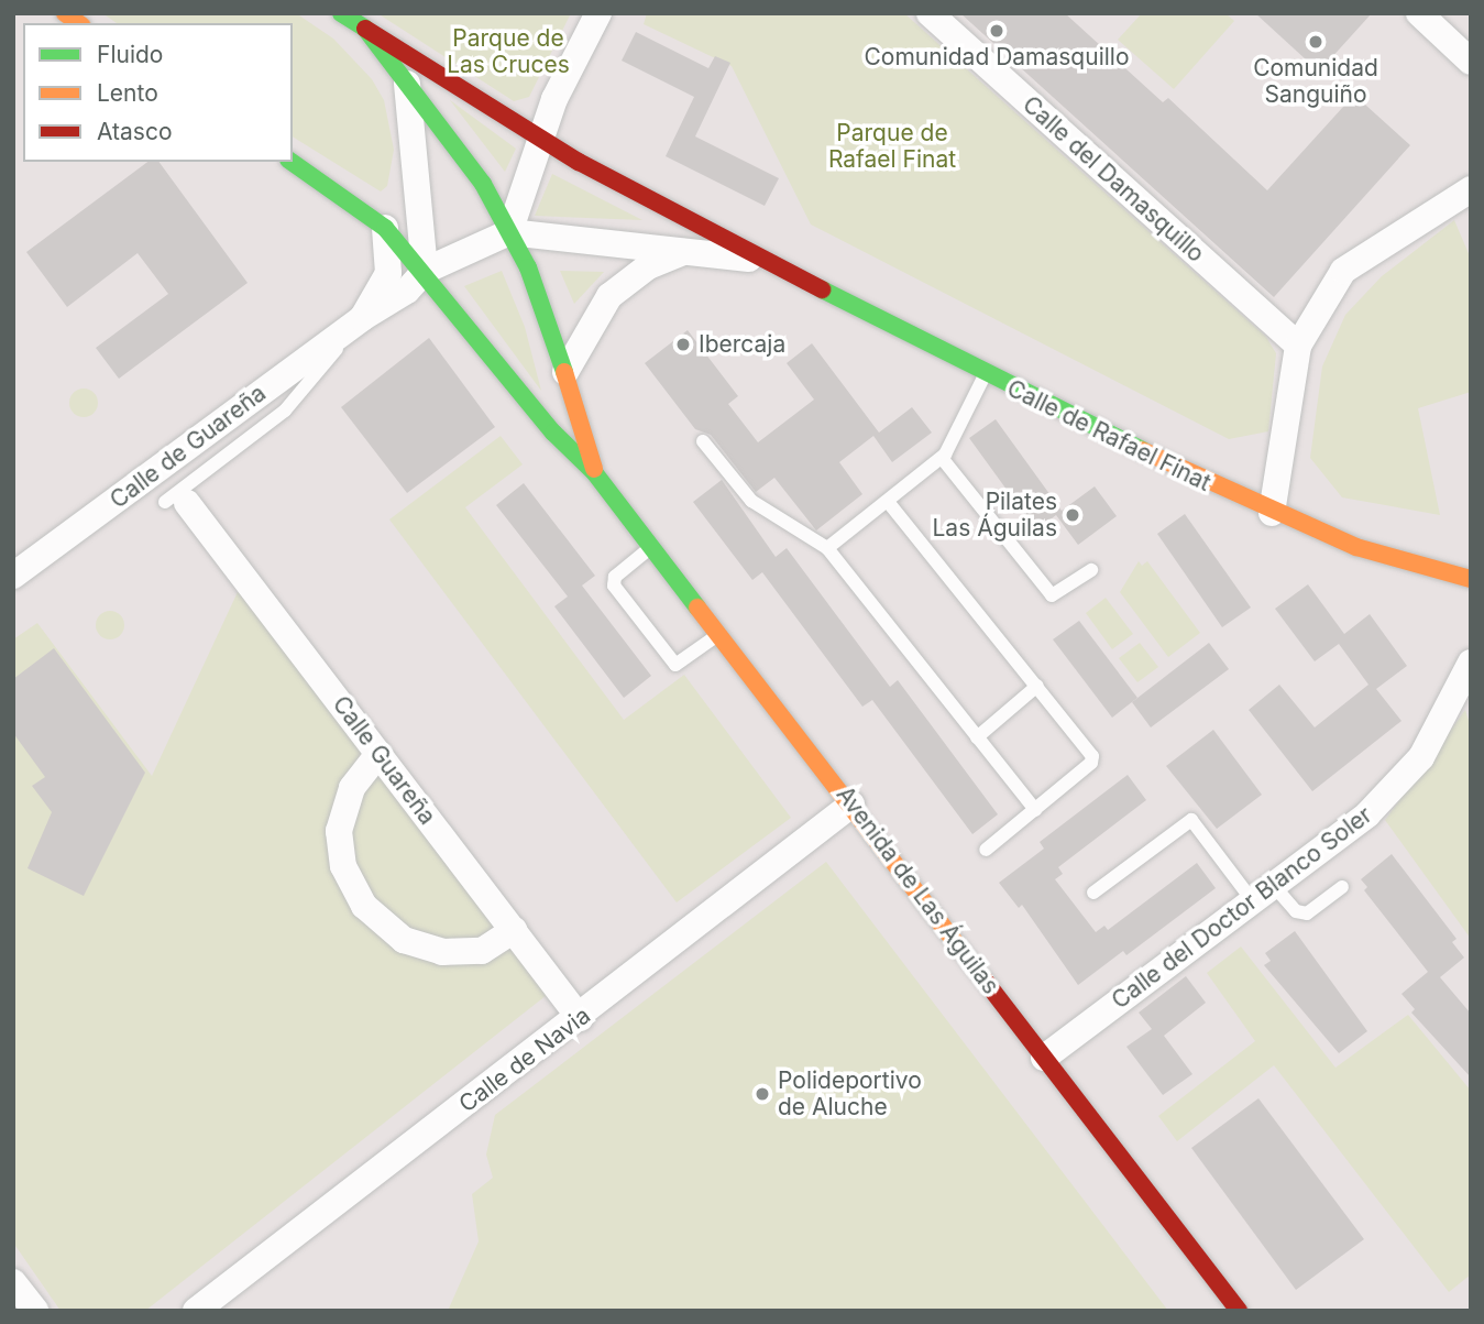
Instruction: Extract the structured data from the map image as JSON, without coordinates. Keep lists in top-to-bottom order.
{
  "streets": {
    "street": [
      "Calle del Damasquillo",
      "Calle de Rafael Finat",
      "Calle de Guareña",
      "Calle Guareña",
      "Avenida de Las Águilas",
      "Calle del Doctor Blanco Soler",
      "Calle de Navia"
    ]
  },
  "crossings": [
    ["Calle de Rafael Finat", "Avenida de Las Águilas"],
    ["Calle de Guareña", "Avenida de Las Águilas"],
    ["Calle Guareña", "Calle de Navia"],
    ["Avenida de Las Águilas", "Calle del Doctor Blanco Soler"],
    ["Avenida de Las Águilas", "Calle de Navia"]
  ],
  "parks": ["Parque de Las Cruces", "Parque de Rafael Finat"],
  "places": [
    "Comunidad Damasquillo",
    "Comunidad Sanguiño",
    "Ibercaja",
    "Pilates Las Águilas",
    "Polideportivo de Aluche"
  ],
  "legend": ["Fluido", "Lento", "Atasco"]
}
